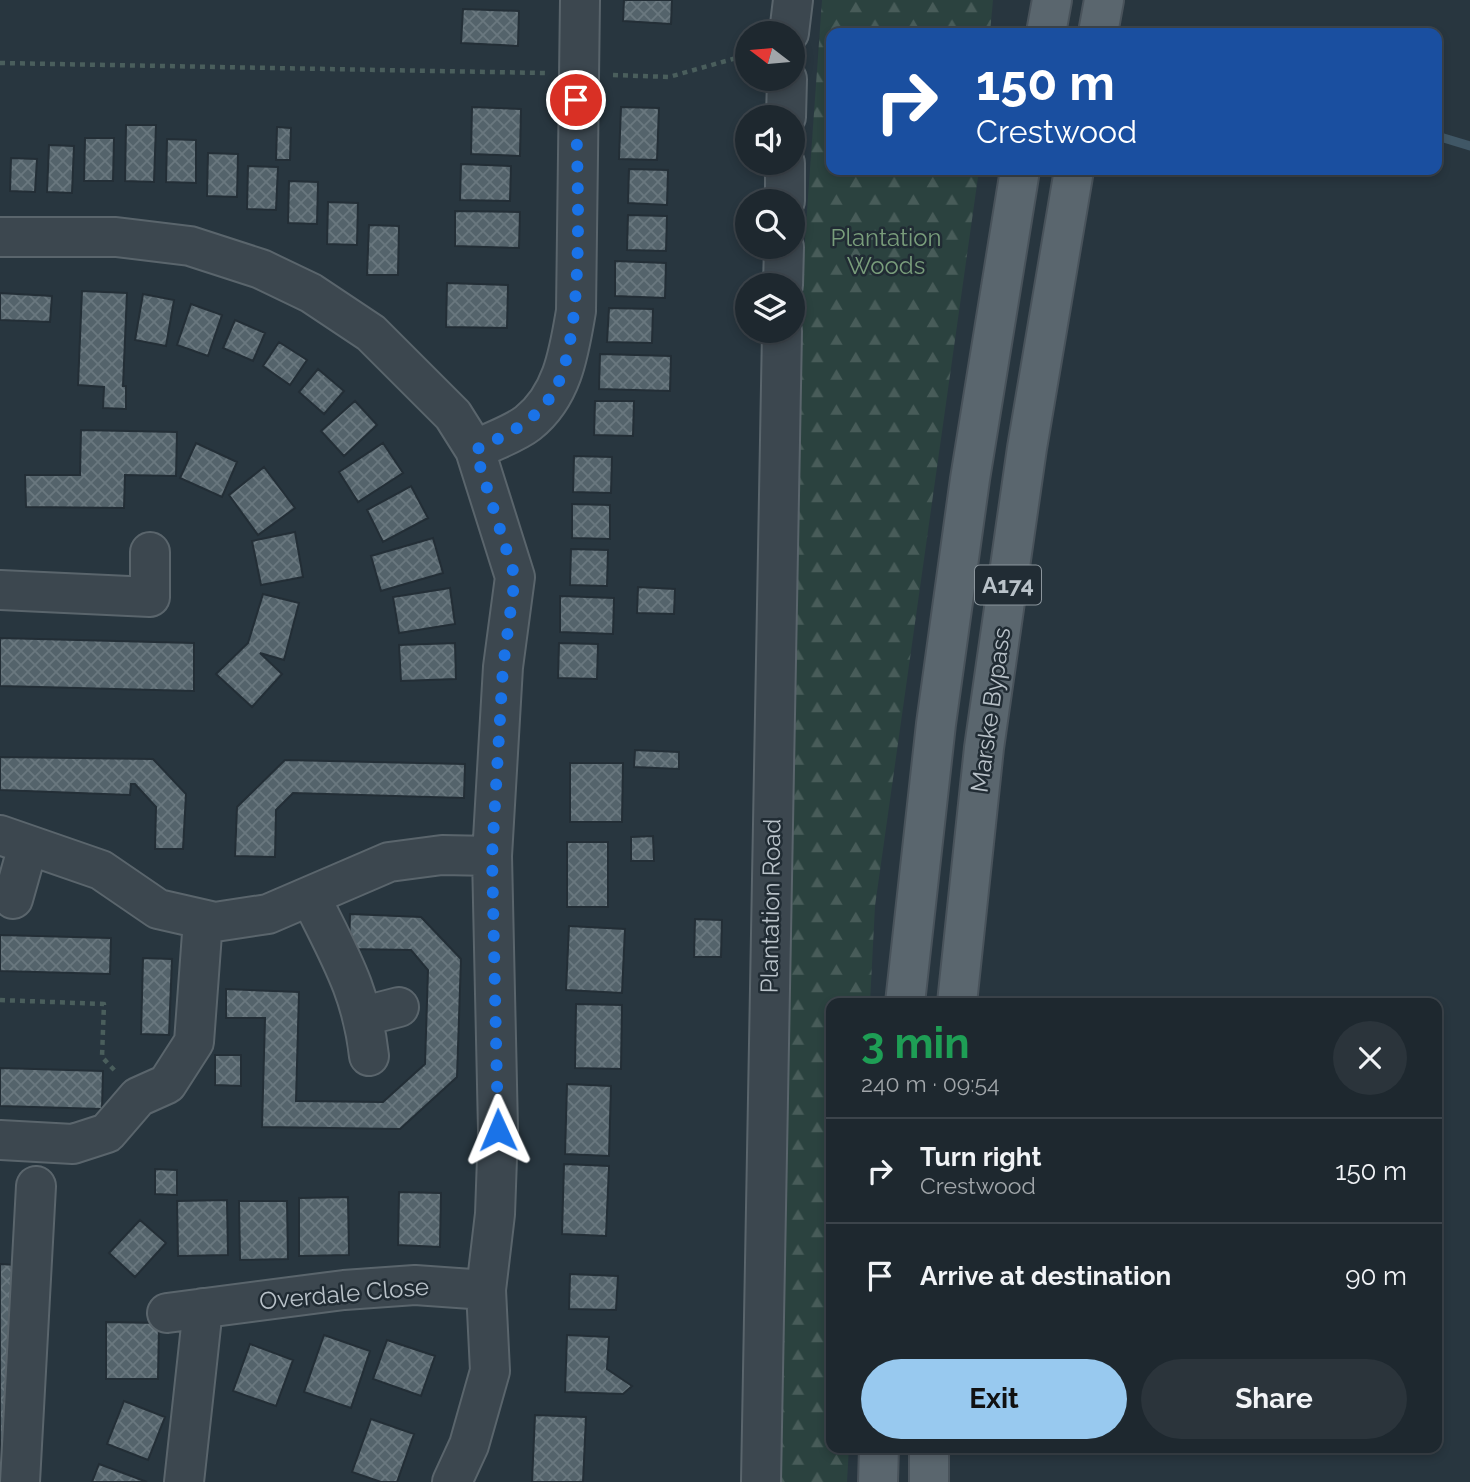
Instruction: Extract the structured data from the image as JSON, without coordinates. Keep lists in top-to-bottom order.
{
  "streets": {
    "main road": ["A174", "Marske Bypass"],
    "street": ["Plantation Road", "Overdale Close"]
  },
  "parks": ["Plantation Woods"],
  "north": "left",
  "page": {
    "turn": ["150 m", "Crestwood"],
    "heading": ["3 min", "240 m · 09:54"],
    "list": [
      {
        "name": "Turn right",
        "note": "Crestwood",
        "value": "150 m"
      },
      {
        "name": "Arrive at destination",
        "value": "90 m"
      }
    ],
    "buttons": ["Exit", "Share"]
  }
}
